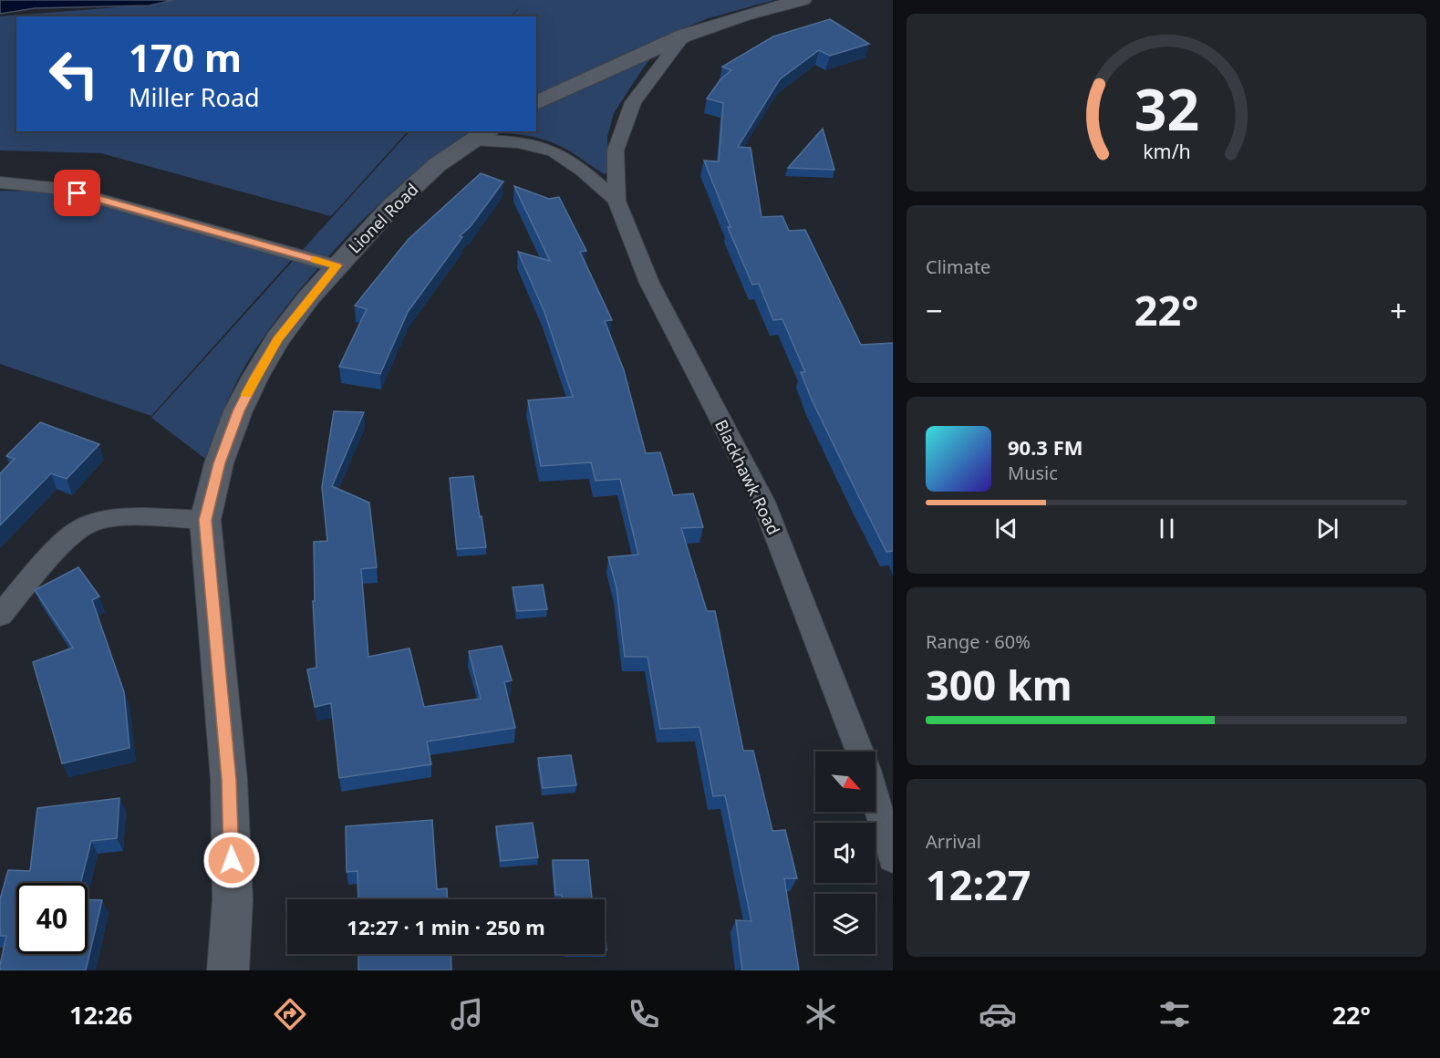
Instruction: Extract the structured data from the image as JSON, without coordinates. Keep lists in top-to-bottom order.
{
  "streets": {
    "street": ["Lionel Road", "Blackhawk Road"]
  },
  "crossings": [
    ["Lionel Road", "Blackhawk Road"]
  ],
  "north": "bottom right",
  "page": {
    "turn": ["170 m", "Miller Road"],
    "tile": [
      "Climate",
      ["Range · 60%", "300 km"],
      ["Arrival", "12:27"]
    ],
    "heat": ["−", "22°", "+"],
    "song": ["90.3 FM", "Music"],
    "limit": "40",
    "trip": "12:27 · 1 min · 250 m",
    "tabs": ["12:26", "22°"],
    "gauge": ["32", "km/h"]
  }
}
